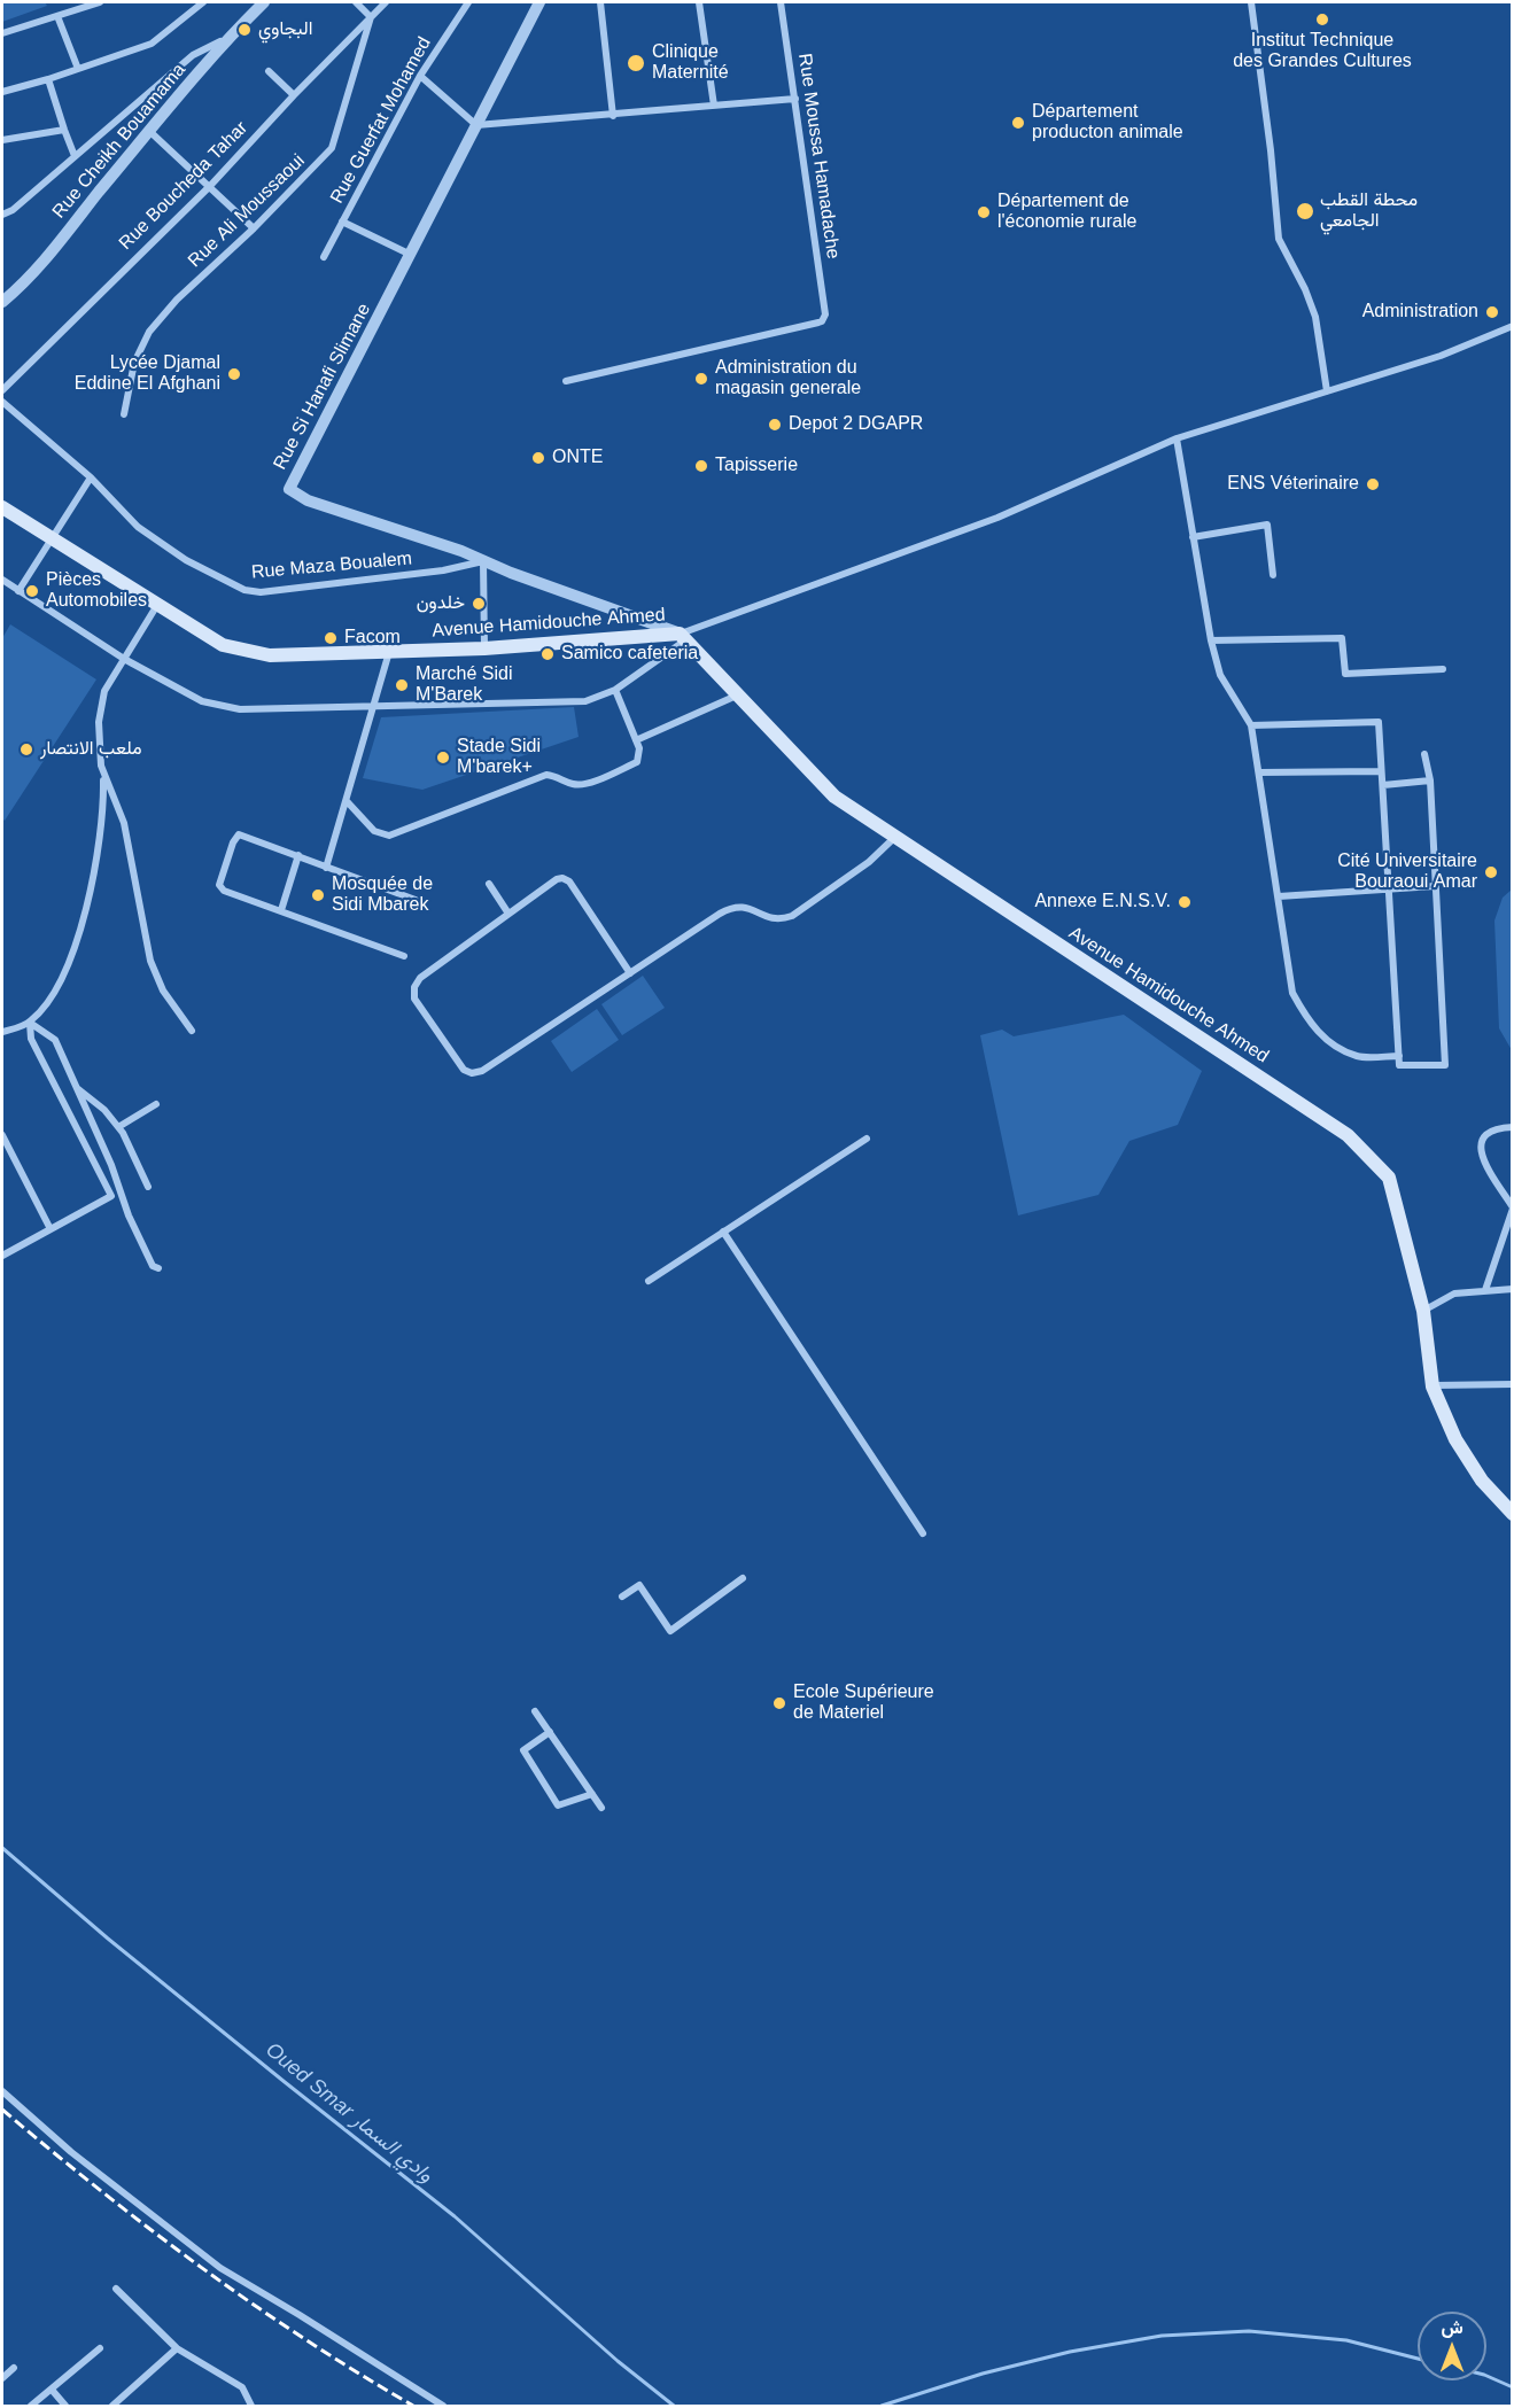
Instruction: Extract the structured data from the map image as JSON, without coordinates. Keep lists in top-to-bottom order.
{
  "streets": {
    "main road": ["Avenue Hamidouche Ahmed"],
    "street": [
      "Rue Guerfat Mohamed",
      "Rue Cheikh Bouamama",
      "Rue Moussa Hamadache",
      "Rue Boucheda Tahar",
      "Rue Ali Moussaoui",
      "Rue Si Hanafi Slimane",
      "Rue Maza Boualem"
    ]
  },
  "crossings": [
    ["Rue Boucheda Tahar", "Rue Ali Moussaoui"],
    ["Rue Si Hanafi Slimane", "Rue Maza Boualem"],
    ["Rue Si Hanafi Slimane", "Avenue Hamidouche Ahmed"]
  ],
  "water": ["Oued Smar وادي السمار"],
  "places": [
    "Institut Technique des Grandes Cultures",
    "البجاوي",
    "Clinique Maternité",
    "Département producton animale",
    "محطة القطب الجامعي",
    "Département de l'économie rurale",
    "Administration",
    "Lycée Djamal Eddine El Afghani",
    "Administration du magasin generale",
    "Depot 2 DGAPR",
    "ONTE",
    "Tapisserie",
    "ENS Véterinaire",
    "Pièces Automobiles",
    "خلدون",
    "Facom",
    "Samico cafeteria",
    "Marché Sidi M'Barek",
    "ملعب الانتصار",
    "Stade Sidi M'barek+",
    "Cité Universitaire Bouraoui Amar",
    "Mosquée de Sidi Mbarek",
    "Annexe E.N.S.V.",
    "Ecole Supérieure de Materiel"
  ],
  "north": "top"
}
